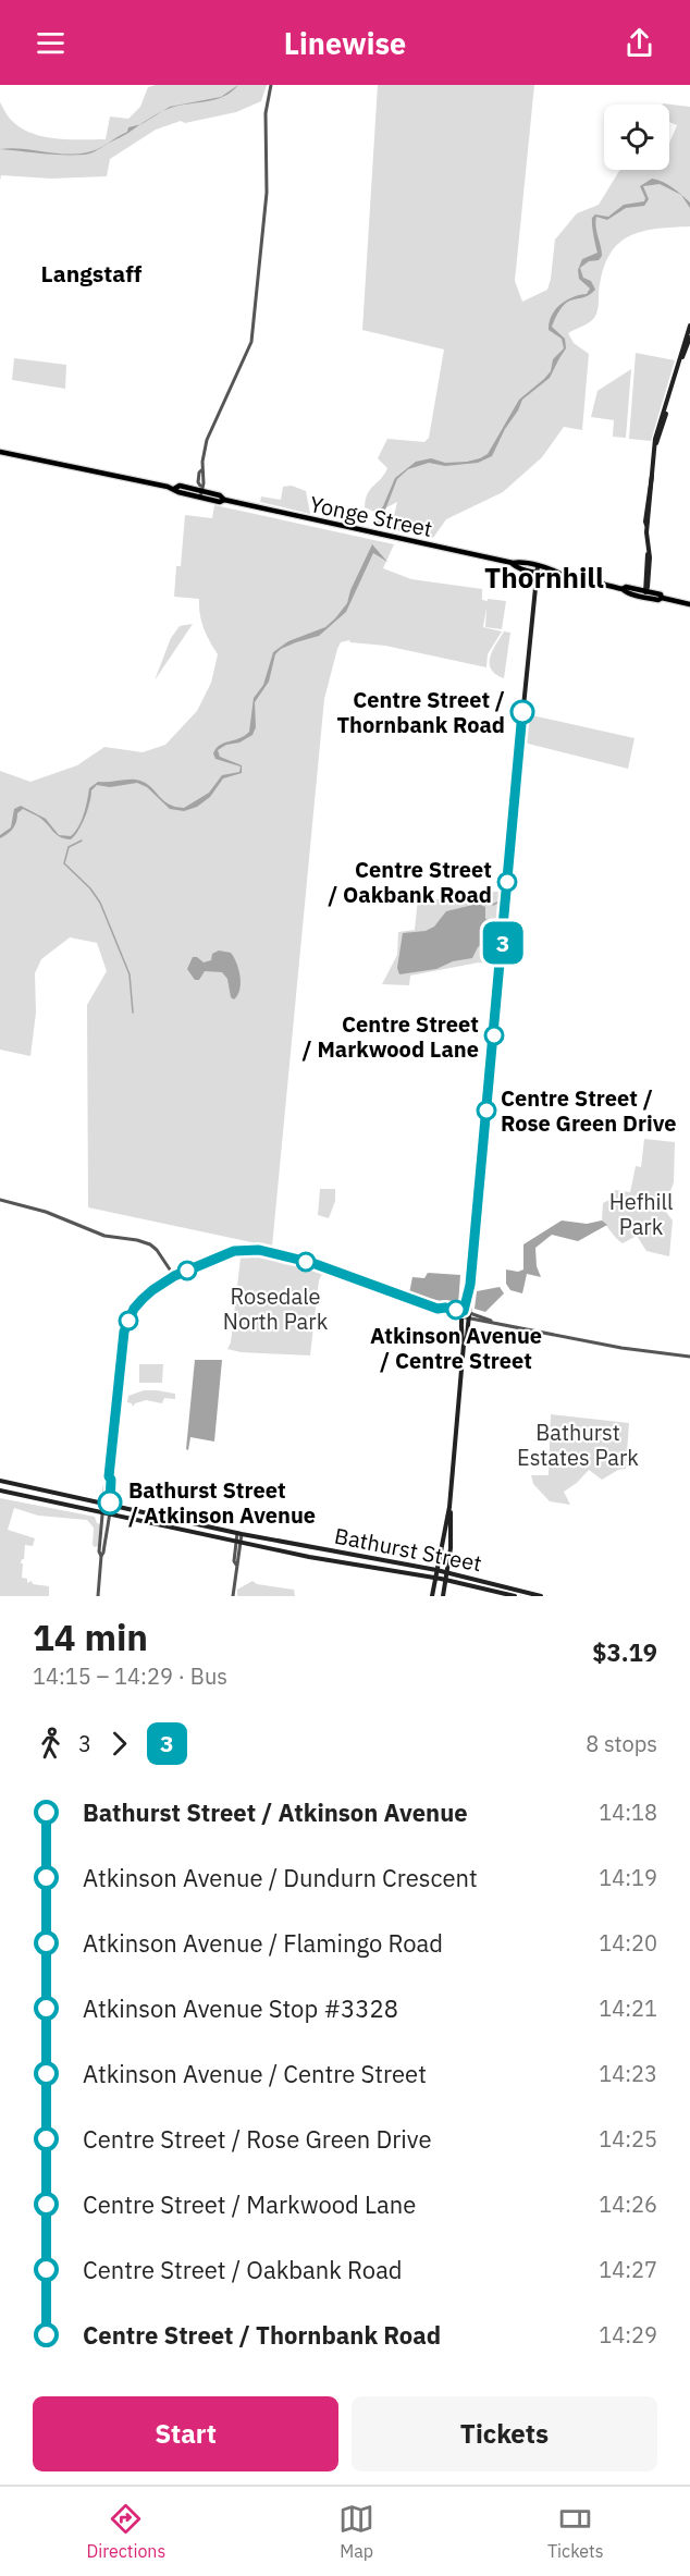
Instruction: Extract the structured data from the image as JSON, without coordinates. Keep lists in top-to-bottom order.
{
  "streets": {
    "main road": ["Yonge Street", "Bathurst Street"]
  },
  "districts": ["Langstaff", "Thornhill"],
  "parks": ["Hefhill Park", "Rosedale North Park", "Bathurst Estates Park"],
  "places": [
    "Centre Street / Thornbank Road",
    "Centre Street / Oakbank Road",
    "Centre Street / Markwood Lane",
    "Centre Street / Rose Green Drive",
    "Atkinson Avenue / Centre Street",
    "Bathurst Street / Atkinson Avenue"
  ],
  "lines": ["bus line 3"],
  "page": {
    "header": "Linewise",
    "on_map": "3",
    "heading": ["14 min", "14:15 – 14:29 · Bus", "$3.19"],
    "legs": ["3", "3", "8 stops"],
    "list": [
      {
        "name": "Bathurst Street / Atkinson Avenue",
        "value": "14:18"
      },
      {
        "name": "Atkinson Avenue / Dundurn Crescent",
        "value": "14:19"
      },
      {
        "name": "Atkinson Avenue / Flamingo Road",
        "value": "14:20"
      },
      {
        "name": "Atkinson Avenue Stop #3328",
        "value": "14:21"
      },
      {
        "name": "Atkinson Avenue / Centre Street",
        "value": "14:23"
      },
      {
        "name": "Centre Street / Rose Green Drive",
        "value": "14:25"
      },
      {
        "name": "Centre Street / Markwood Lane",
        "value": "14:26"
      },
      {
        "name": "Centre Street / Oakbank Road",
        "value": "14:27"
      },
      {
        "name": "Centre Street / Thornbank Road",
        "value": "14:29"
      }
    ],
    "buttons": ["Start", "Tickets"],
    "tabs": ["Directions", "Map", "Tickets"]
  }
}
